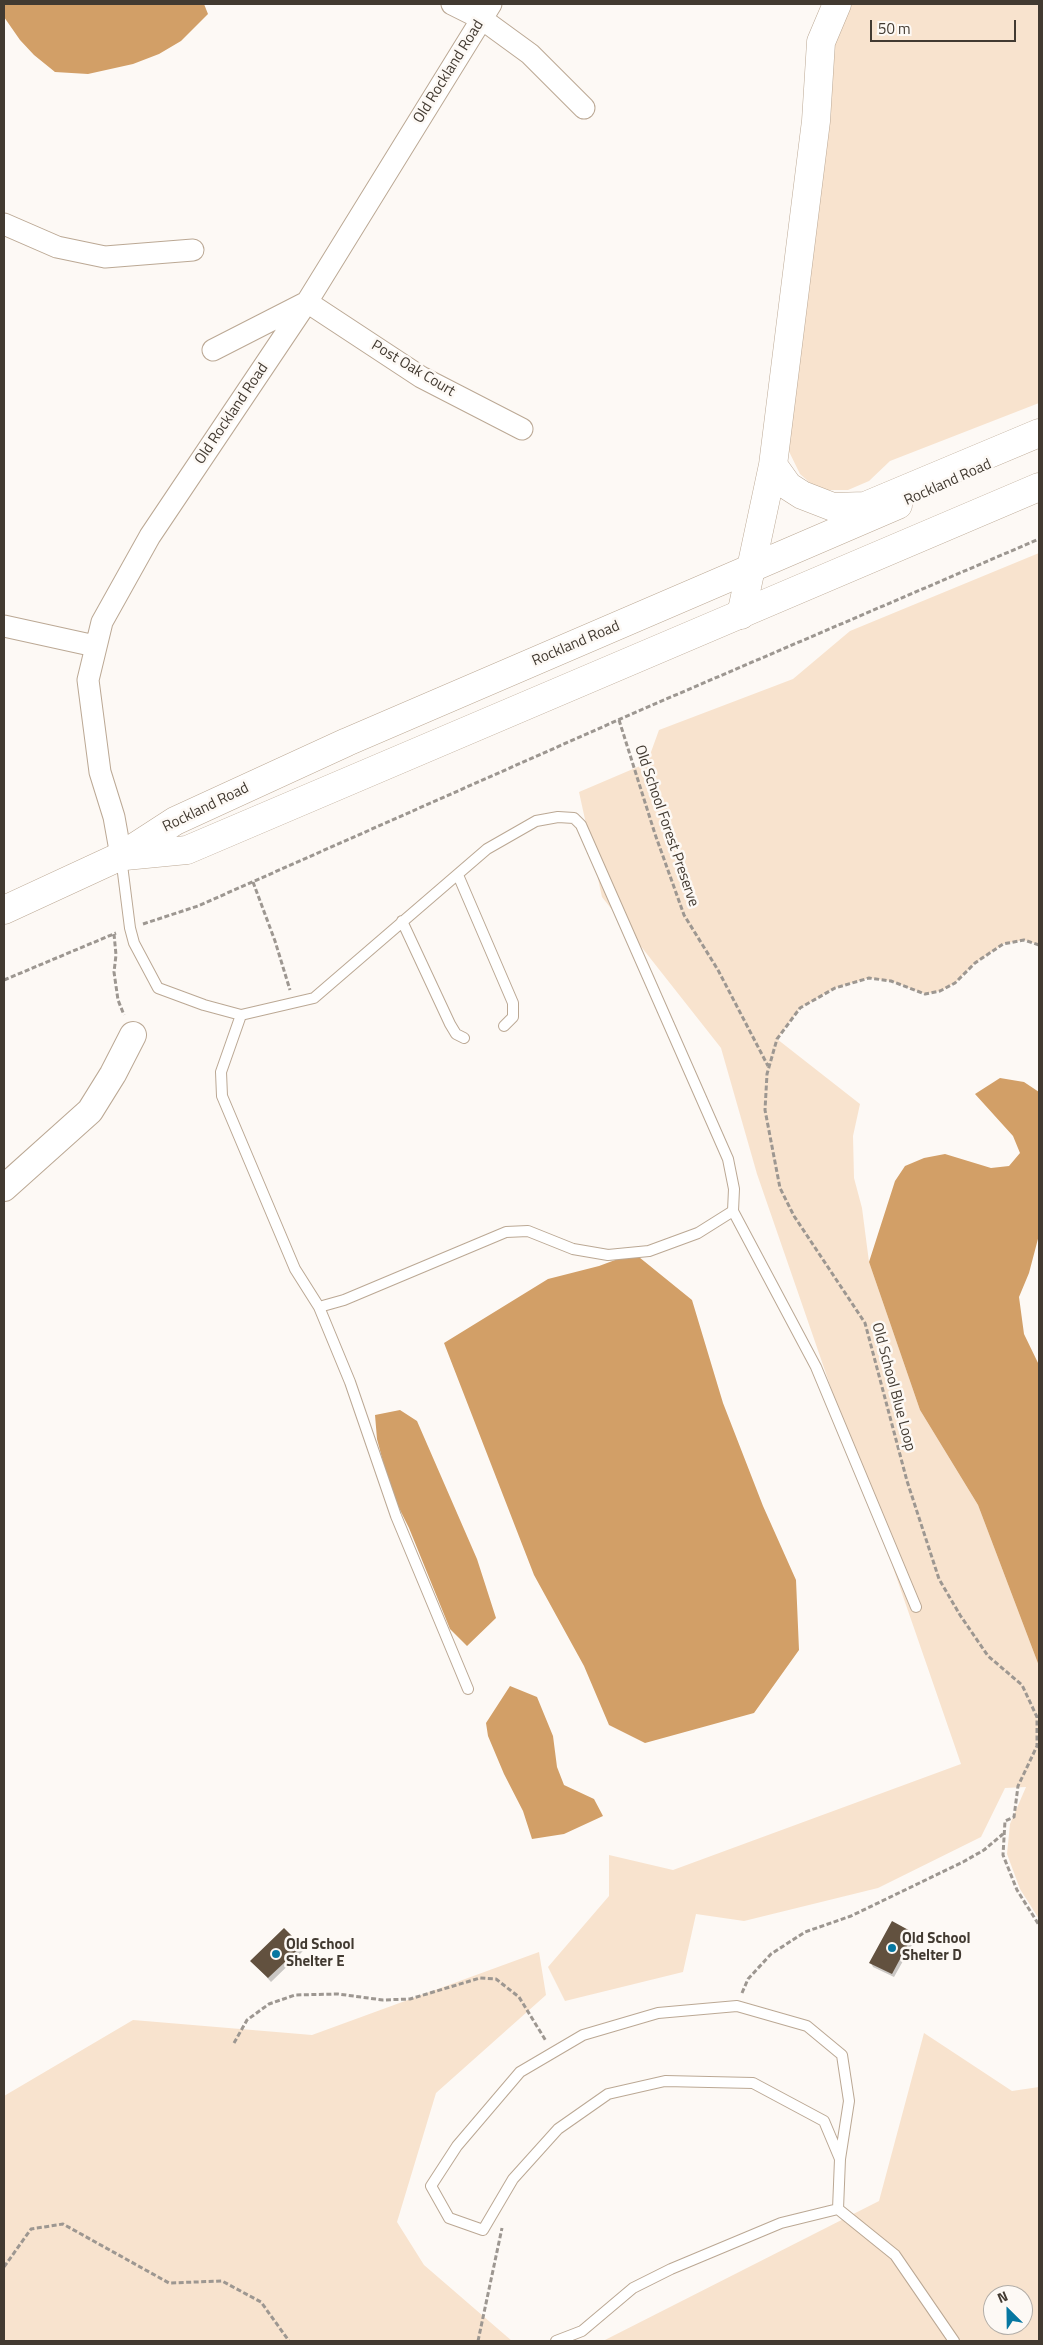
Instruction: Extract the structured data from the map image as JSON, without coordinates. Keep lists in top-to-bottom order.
{
  "streets": {
    "main road": ["Rockland Road"],
    "street": ["Old Rockland Road", "Post Oak Court"],
    "path": ["Old School Forest Preserve", "Old School Blue Loop"]
  },
  "crossings": [
    ["Old Rockland Road", "Post Oak Court"],
    ["Old Rockland Road", "Rockland Road"],
    ["Old School Forest Preserve", "Old School Blue Loop"]
  ],
  "places": ["Old School Shelter D", "Old School Shelter E"],
  "scale_bar": "50 m",
  "north": "top left"
}
